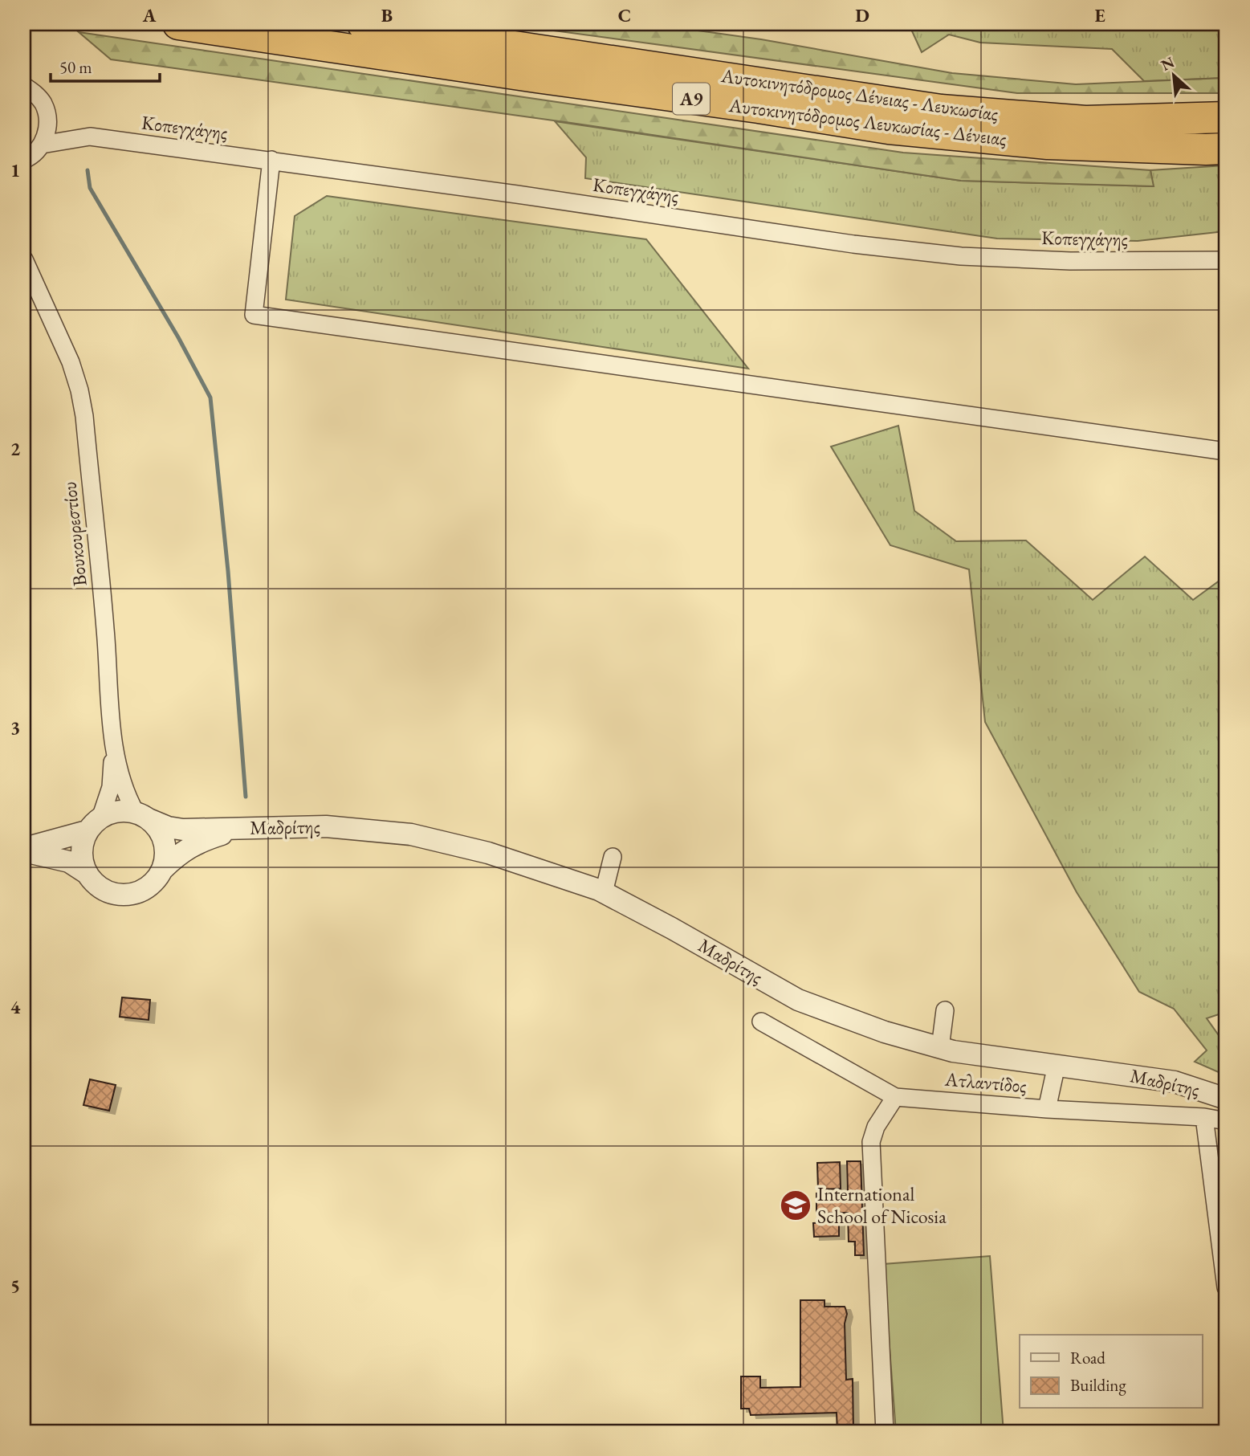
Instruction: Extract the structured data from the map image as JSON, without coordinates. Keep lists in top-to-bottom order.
{
  "streets": {
    "highway": ["Αυτοκινητόδρομος Δένειας - Λευκωσίας", "A9", "Αυτοκινητόδρομος Λευκωσίας - Δένειας"],
    "street": [
      "Κοπεγχάγης",
      "Βουκουρεστίου",
      "Μαδρίτης",
      "Ατλαντίδος"
    ]
  },
  "crossings": [
    ["Βουκουρεστίου", "Μαδρίτης"]
  ],
  "places": {
    "school or university": ["International School of Nicosia"]
  },
  "legend": ["Road", "Building"],
  "scale_bar": "50 m",
  "north": "top left",
  "grid": {
    "columns": [
      "A",
      "B",
      "C",
      "D",
      "E"
    ],
    "rows": [
      "1",
      "2",
      "3",
      "4",
      "5"
    ]
  }
}
